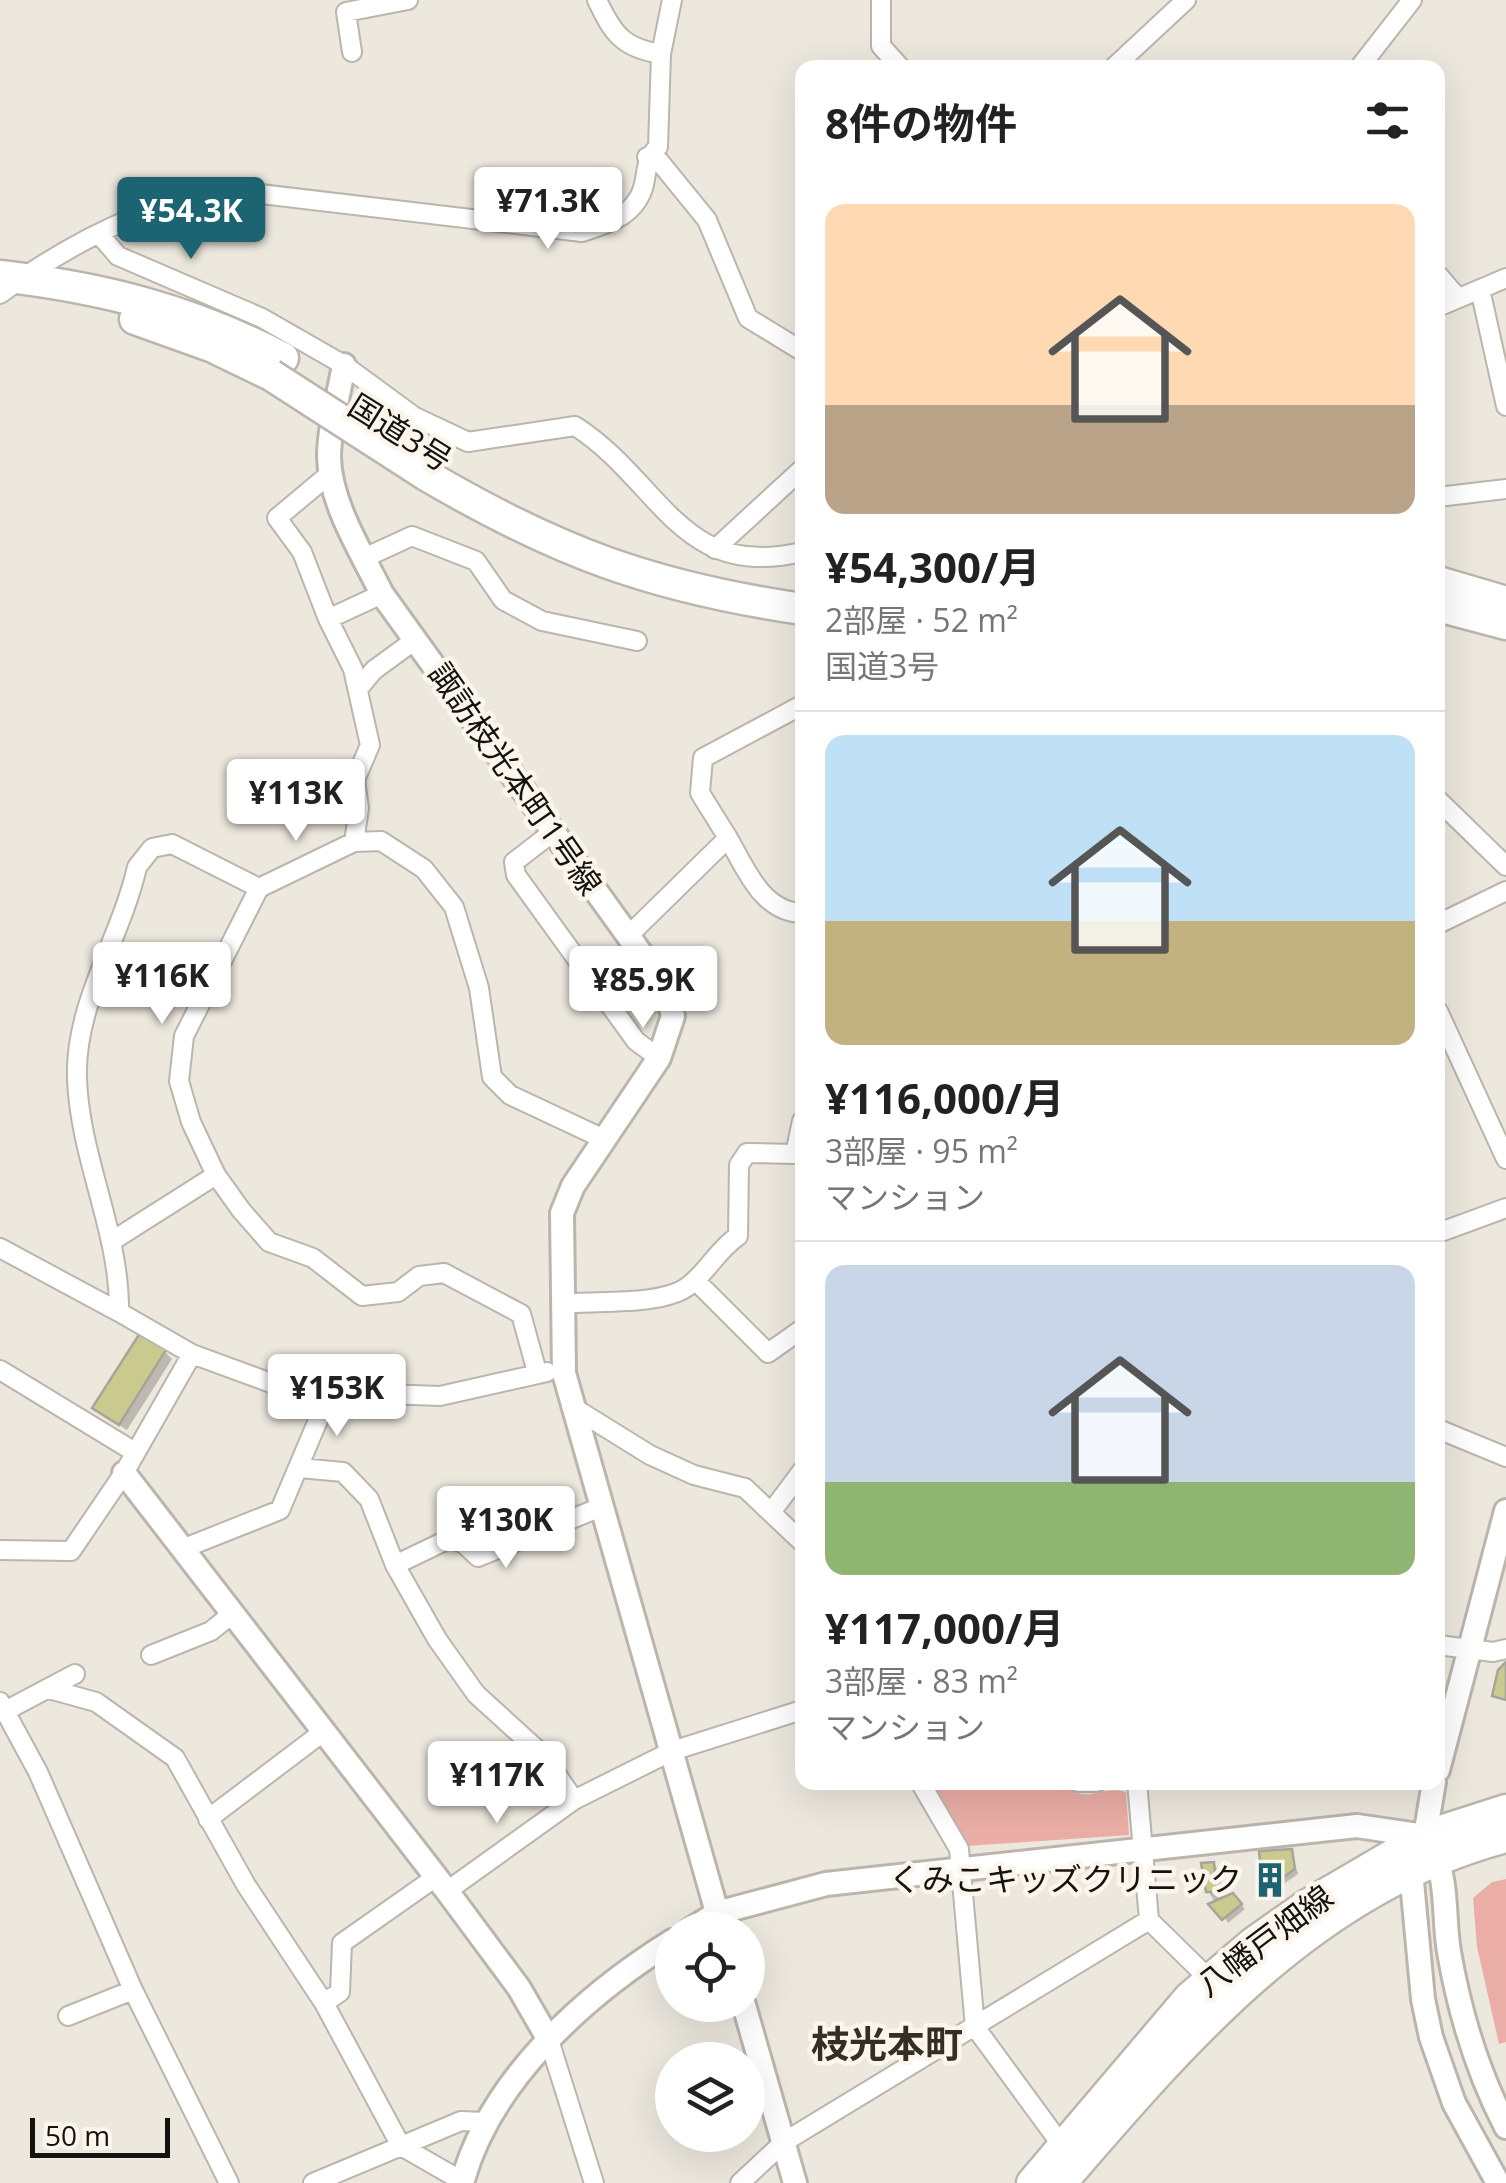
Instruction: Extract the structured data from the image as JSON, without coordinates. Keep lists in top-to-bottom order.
{
  "streets": {
    "main road": ["国道3号", "八幡戸畑線"],
    "street": ["諏訪枝光本町1号線"]
  },
  "districts": ["枝光本町"],
  "places": {
    "building": ["くみこキッズクリニック"]
  },
  "scale_bar": "50 m",
  "page": {
    "heading": "8件の物件",
    "price": [
      "¥71.3K",
      "¥54.3K",
      "¥113K",
      "¥116K",
      "¥85.9K",
      "¥153K",
      "¥130K",
      "¥117K"
    ],
    "list": [
      {
        "name": "¥54,300/月",
        "note": "2部屋 · 52 m² · 国道3号"
      },
      {
        "name": "¥116,000/月",
        "note": "3部屋 · 95 m² · マンション"
      },
      {
        "name": "¥117,000/月",
        "note": "3部屋 · 83 m² · マンション"
      }
    ],
    "scale": "50 m"
  }
}
